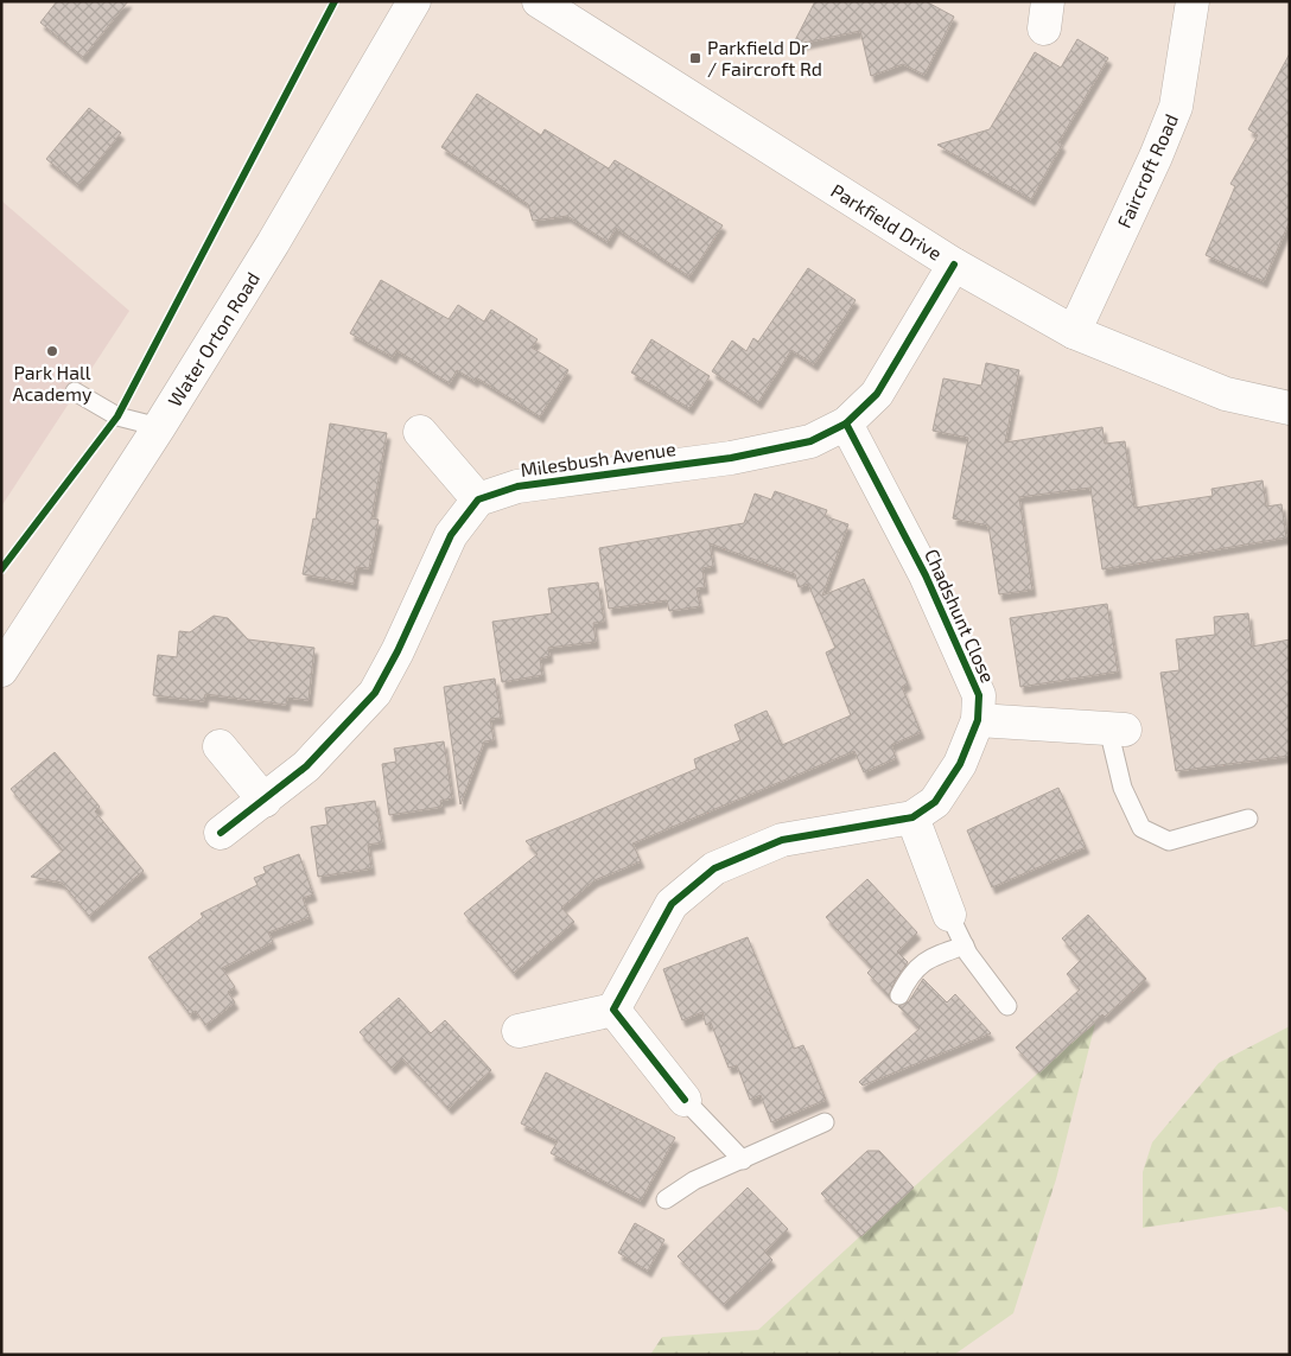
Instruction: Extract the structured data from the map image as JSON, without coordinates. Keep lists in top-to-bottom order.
{
  "streets": {
    "street": [
      "Faircroft Road",
      "Parkfield Drive",
      "Water Orton Road",
      "Milesbush Avenue",
      "Chadshunt Close"
    ]
  },
  "crossings": [
    ["Faircroft Road", "Parkfield Drive"],
    ["Parkfield Drive", "Milesbush Avenue"],
    ["Milesbush Avenue", "Chadshunt Close"]
  ],
  "places": {
    "transit": ["Parkfield Dr / Faircroft Rd"],
    "other": ["Park Hall Academy"]
  }
}
